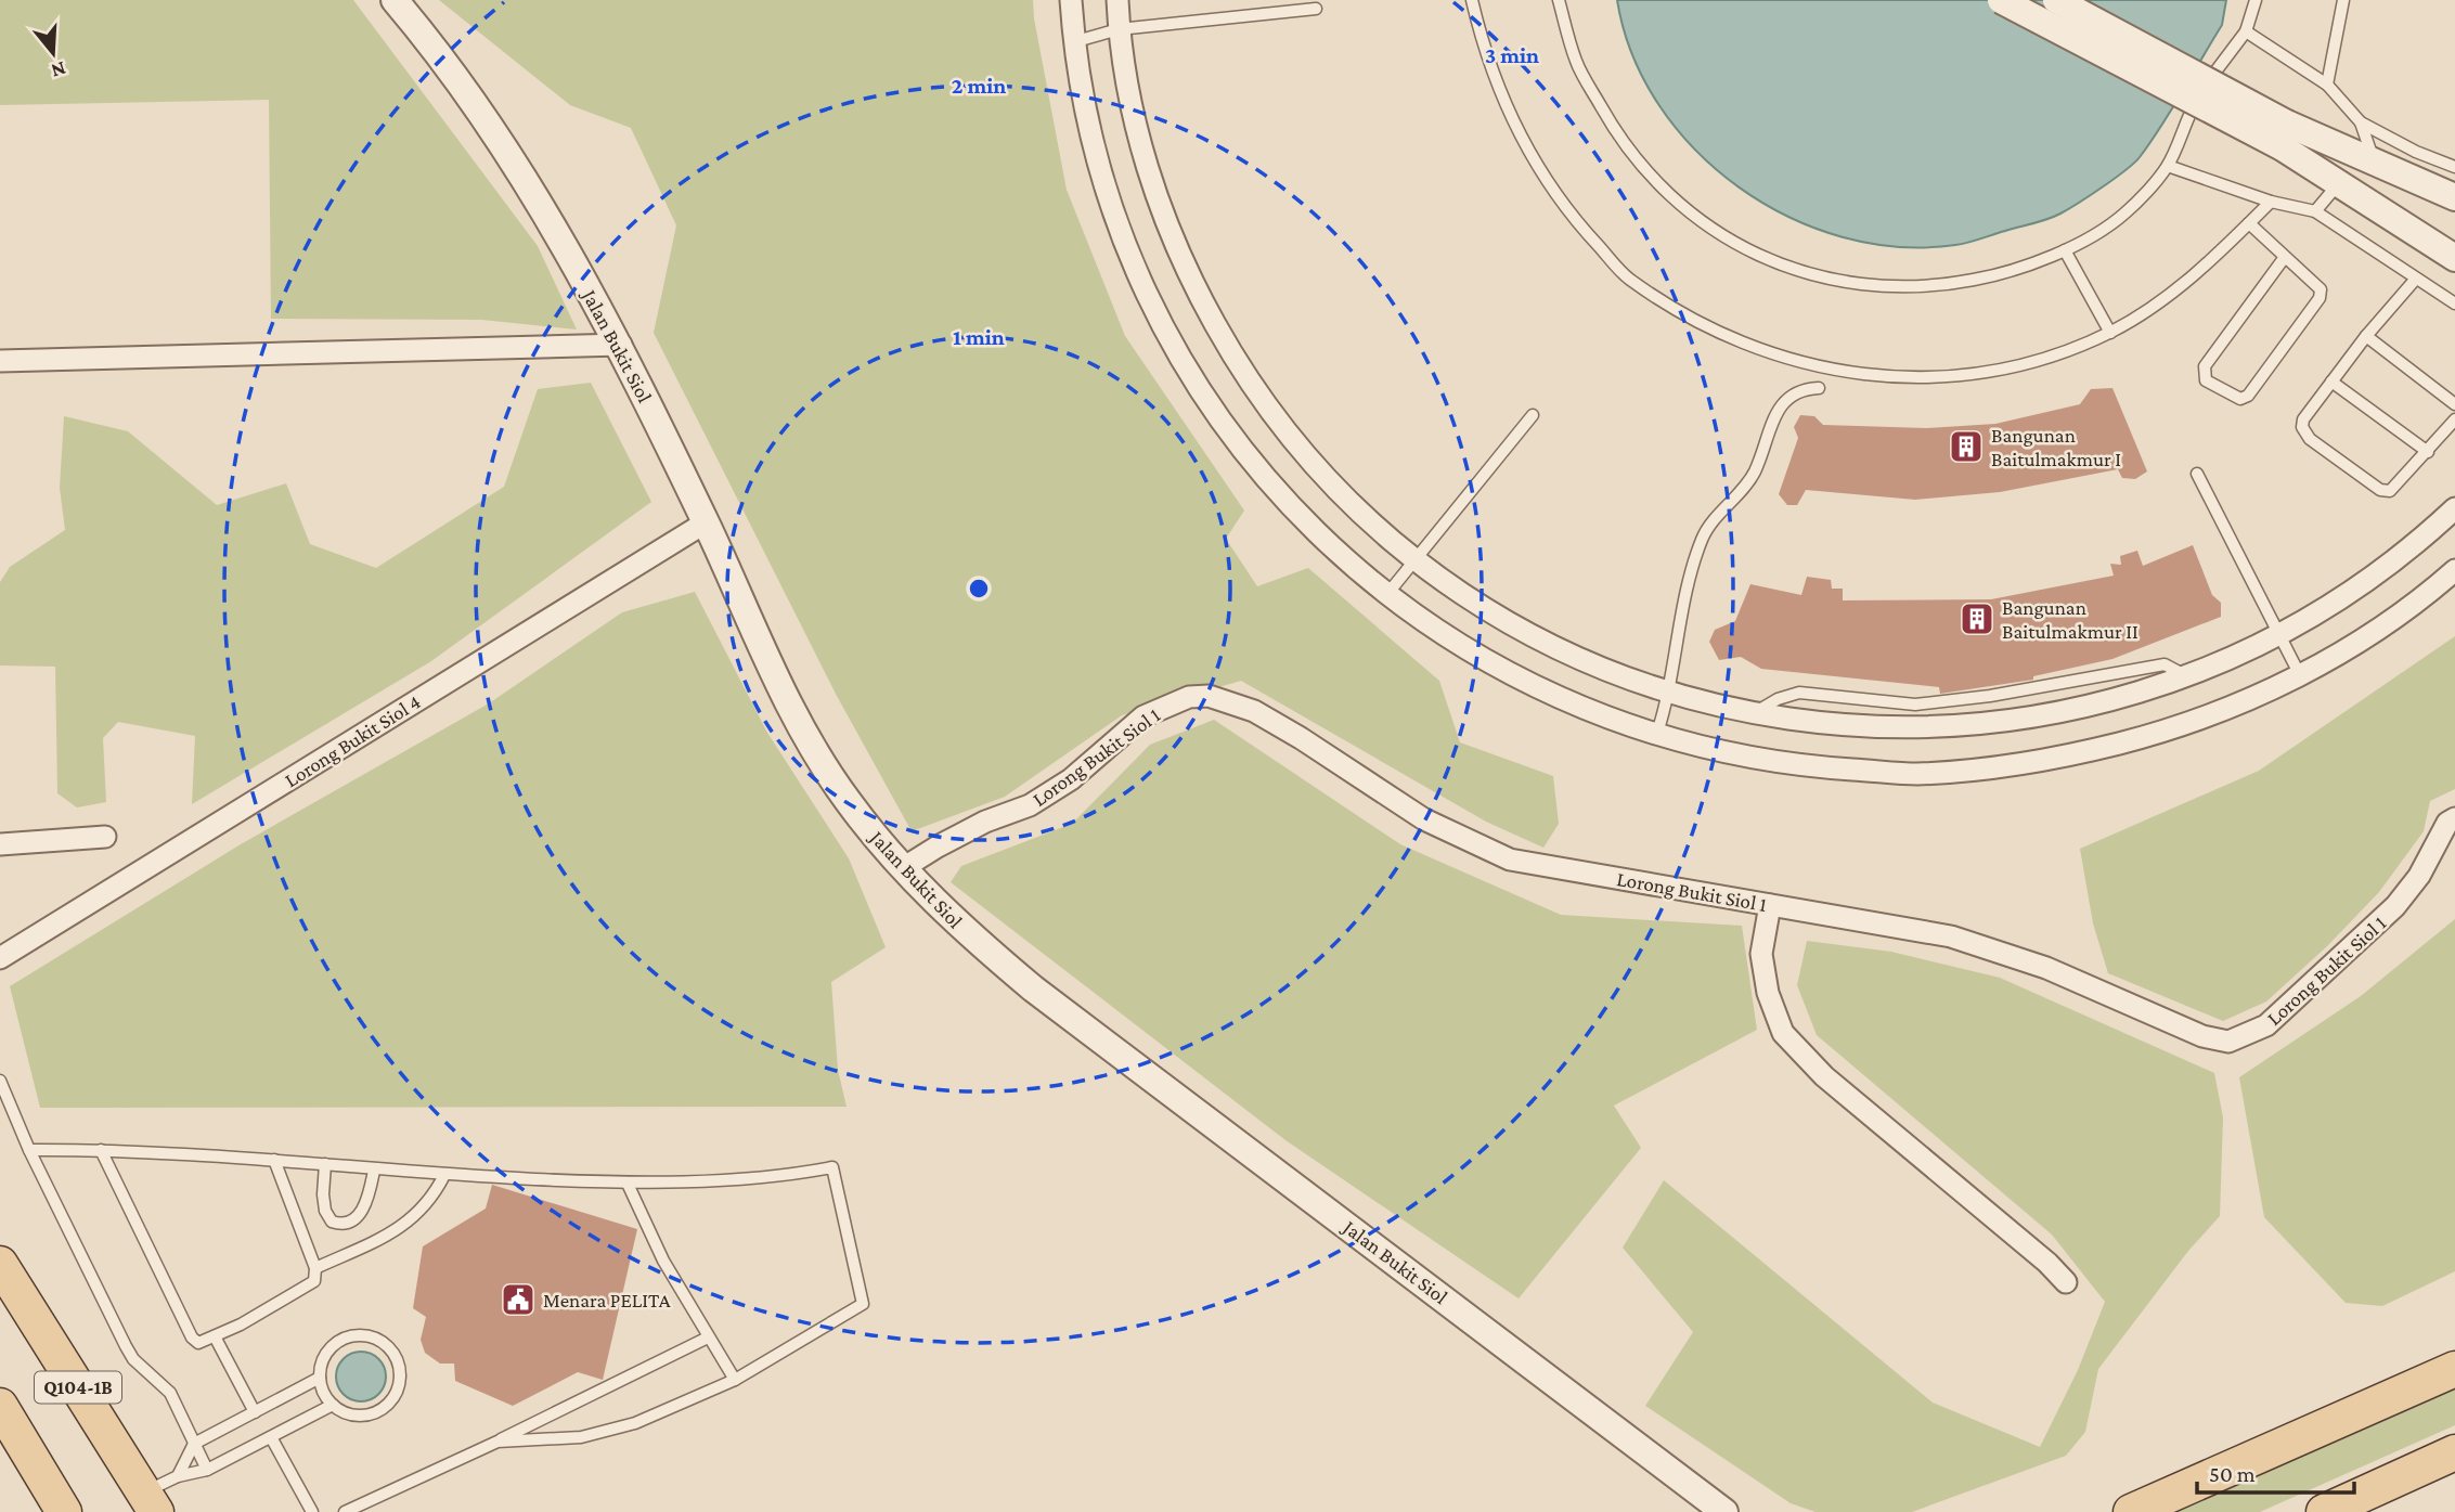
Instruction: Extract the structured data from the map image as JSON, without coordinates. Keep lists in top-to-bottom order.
{
  "streets": {
    "main road": ["Q104-1B"],
    "street": ["Jalan Bukit Siol", "Lorong Bukit Siol 4", "Lorong Bukit Siol 1"]
  },
  "crossings": [
    ["Jalan Bukit Siol", "Lorong Bukit Siol 4"],
    ["Jalan Bukit Siol", "Lorong Bukit Siol 1"]
  ],
  "places": {
    "building": ["Bangunan Baitulmakmur I", "Bangunan Baitulmakmur II"],
    "public building": ["Menara PELITA"]
  },
  "scale_bar": "50 m",
  "north": "bottom",
  "rings": ["3 min", "2 min", "1 min"]
}
